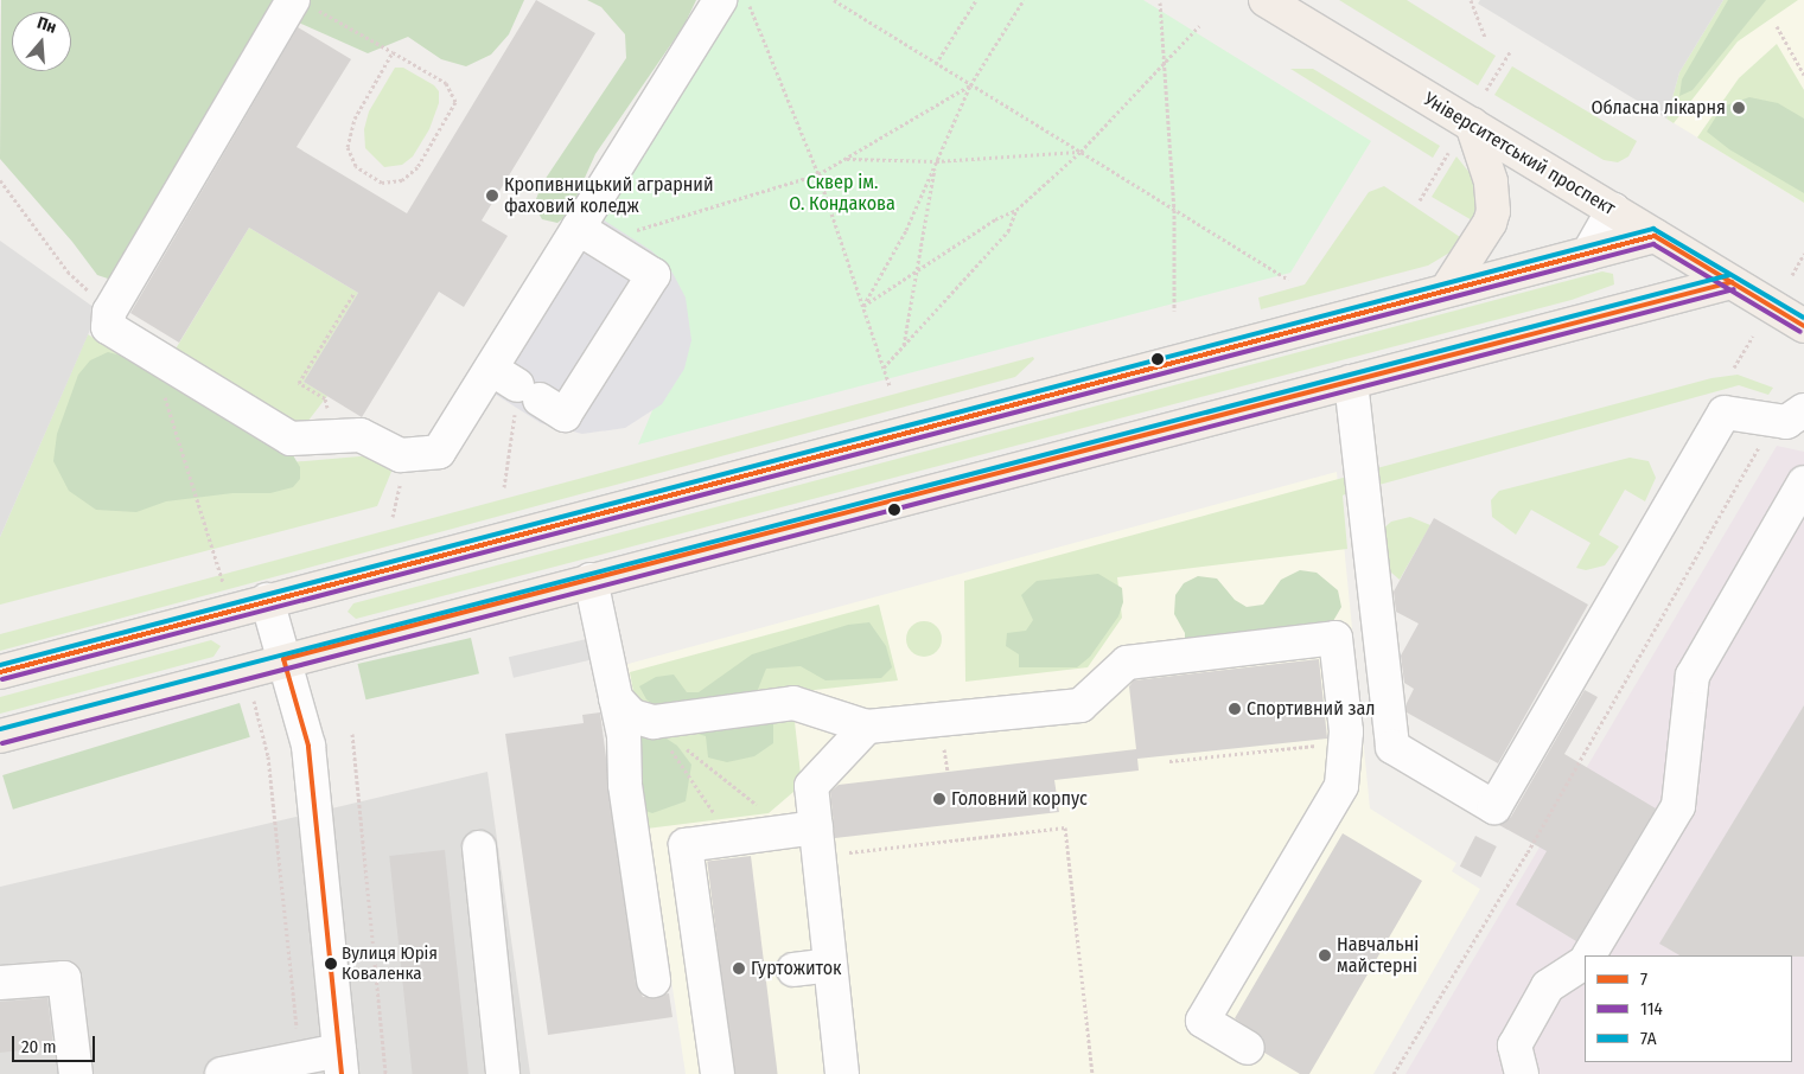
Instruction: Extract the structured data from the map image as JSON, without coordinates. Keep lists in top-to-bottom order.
{
  "streets": {
    "main road": ["Університетський проспект"]
  },
  "parks": ["Сквер ім. О. Кондакова"],
  "places": [
    "Обласна лікарня",
    "Кропивницький аграрний фаховий коледж",
    "Спортивний зал",
    "Головний корпус",
    "Навчальні майстерні",
    "Вулиця Юрія Коваленка",
    "Гуртожиток"
  ],
  "lines": ["transit line 7А", "transit line 7", "transit line 114"],
  "legend": ["7", "114", "7А"],
  "scale_bar": "20 m",
  "north": "top"
}
